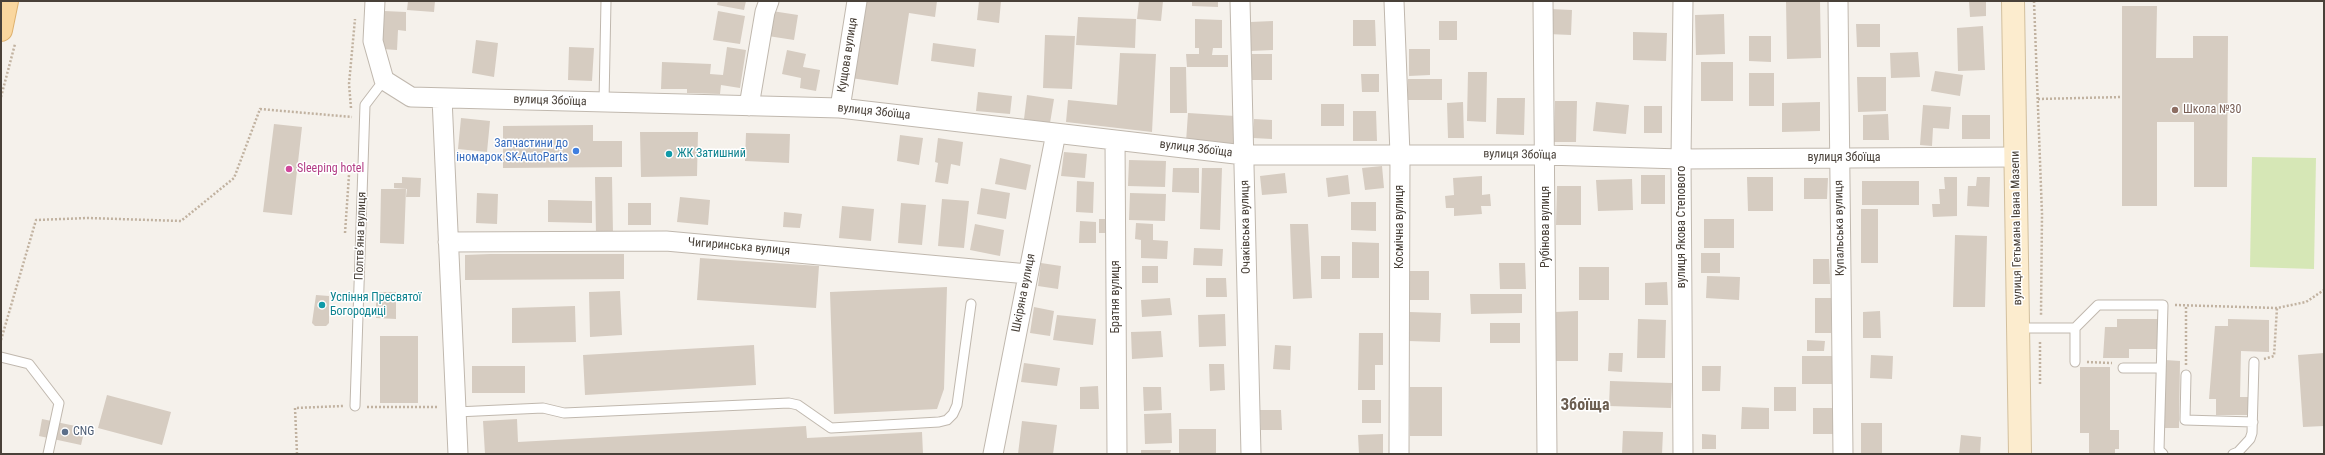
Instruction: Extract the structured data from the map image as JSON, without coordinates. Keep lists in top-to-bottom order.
{
  "streets": {
    "main road": ["вулиця Гетьмана Івана Мазепи"],
    "street": [
      "Кущова вулиця",
      "вулиця Збоїща",
      "Очаківська вулиця",
      "Космічна вулиця",
      "Рубінова вулиця",
      "вулиця Якова Степового",
      "Купальська вулиця",
      "Чигиринська вулиця",
      "Шкіряна вулиця",
      "Братня вулиця"
    ],
    "lane": ["Полтвʼяна вулиця"]
  },
  "crossings": [
    ["Кущова вулиця", "вулиця Збоїща"],
    ["вулиця Збоїща", "Очаківська вулиця"],
    ["вулиця Збоїща", "Космічна вулиця"],
    ["вулиця Збоїща", "Рубінова вулиця"],
    ["вулиця Збоїща", "вулиця Якова Степового"],
    ["вулиця Збоїща", "Купальська вулиця"],
    ["вулиця Збоїща", "вулиця Гетьмана Івана Мазепи"],
    ["вулиця Збоїща", "Полтвʼяна вулиця"],
    ["вулиця Збоїща", "Шкіряна вулиця"],
    ["вулиця Збоїща", "Братня вулиця"],
    ["Чигиринська вулиця", "Шкіряна вулиця"]
  ],
  "districts": ["Збоїща"],
  "places": [
    "Школа №30",
    "Запчастини до іномарок SK-AutoParts",
    "ЖК Затишний",
    "Sleeping hotel",
    "Успіння Пресвятої Богородиці",
    "CNG"
  ]
}
